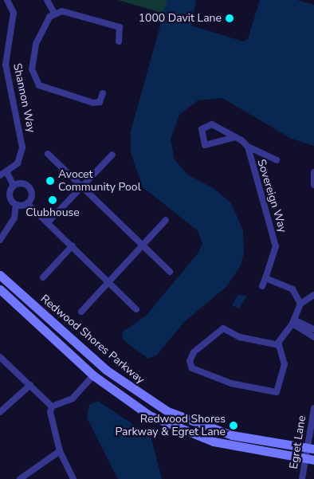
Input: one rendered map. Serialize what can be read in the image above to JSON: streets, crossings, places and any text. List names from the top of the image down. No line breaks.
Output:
{"streets":{"main road":["Redwood Shores Parkway"],"street":["Shannon Way","Sovereign Way","Egret Lane"]},"crossings":[["Redwood Shores Parkway","Egret Lane"]],"places":["1000 Davit Lane","Avocet Community Pool","Clubhouse","Redwood Shores Parkway & Egret Lane"]}
